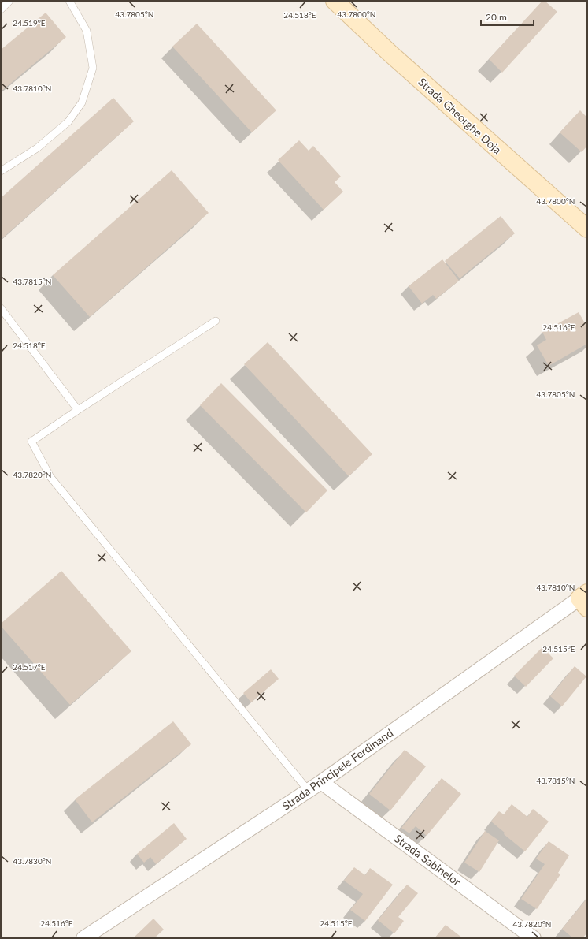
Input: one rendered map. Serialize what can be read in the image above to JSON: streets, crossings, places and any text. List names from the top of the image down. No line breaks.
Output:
{"streets":{"main road":["Strada Gheorghe Doja"],"street":["Strada Principele Ferdinand","Strada Sabinelor"]},"crossings":[["Strada Principele Ferdinand","Strada Sabinelor"]],"scale_bar":"20 m","coordinates":["43.7805°N","43.7800°N","24.518°E","24.519°E","43.7810°N","43.7815°N","24.516°E","43.7820°N","24.515°E","24.517°E","43.7830°N"]}
